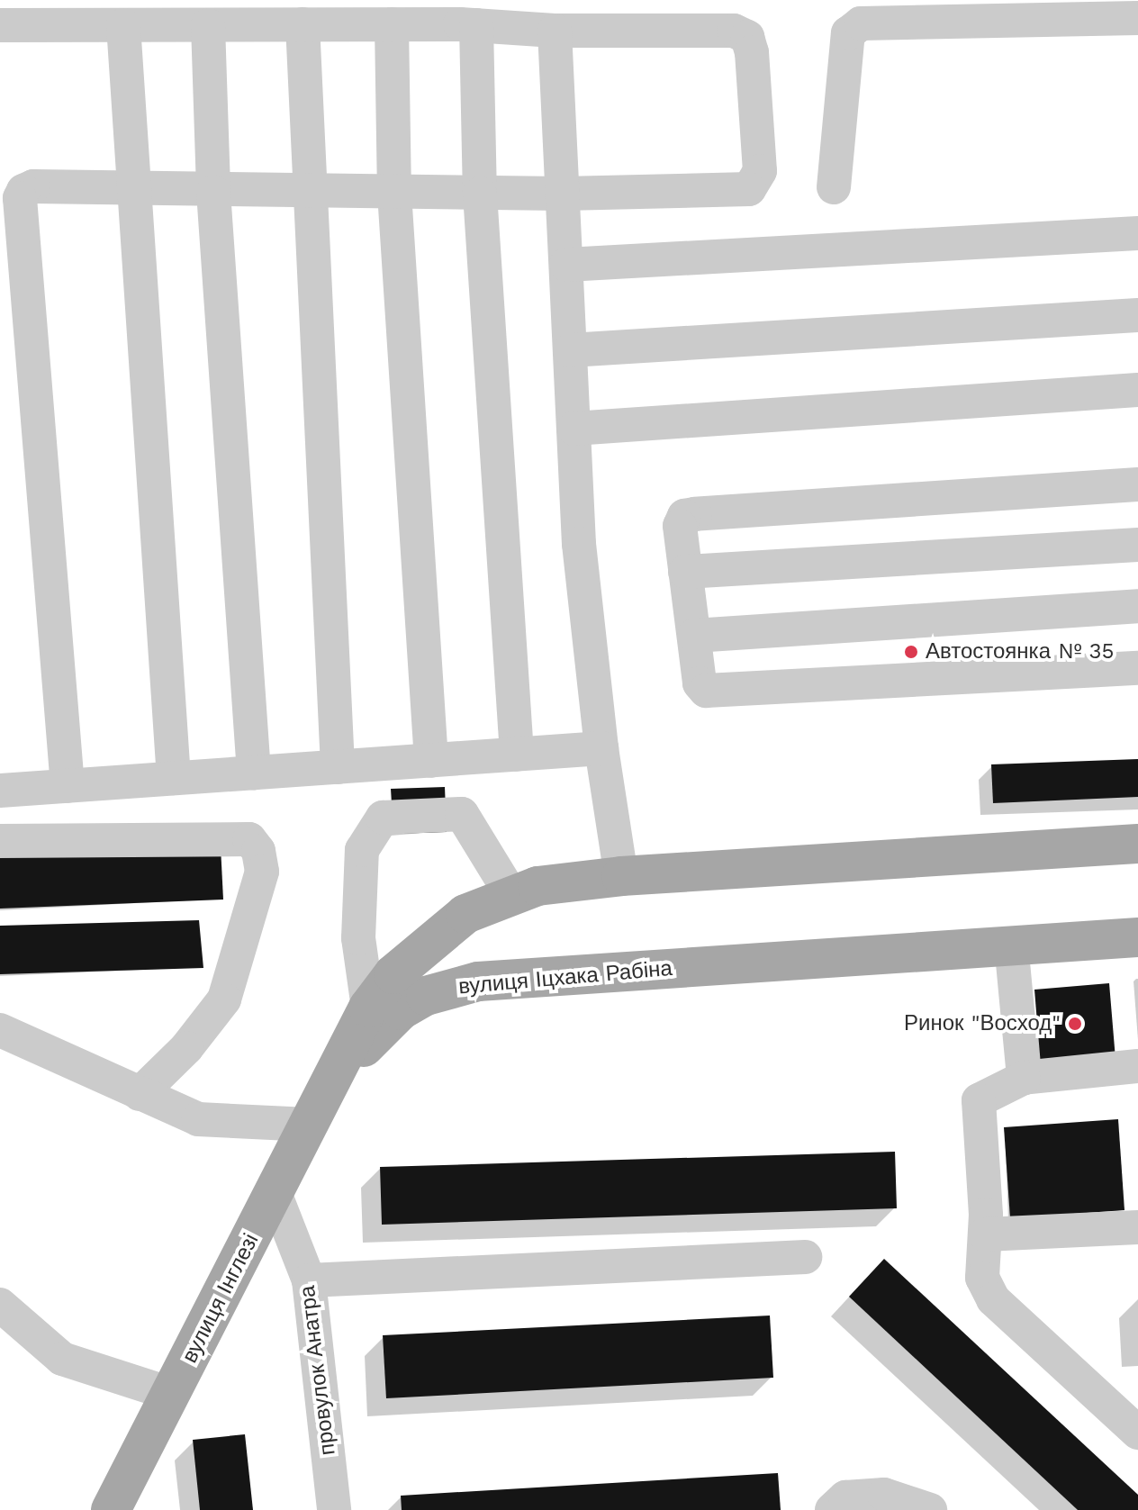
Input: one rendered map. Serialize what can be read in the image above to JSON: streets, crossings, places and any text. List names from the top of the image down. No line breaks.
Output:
{"streets":{"main road":["вулиця Іцхака Рабіна","вулиця Інглезі"],"street":["провулок Анатра"]},"crossings":[["вулиця Іцхака Рабіна","вулиця Інглезі"],["вулиця Інглезі","провулок Анатра"]],"places":["Автостоянка № 35","Ринок \"Восход\""]}
